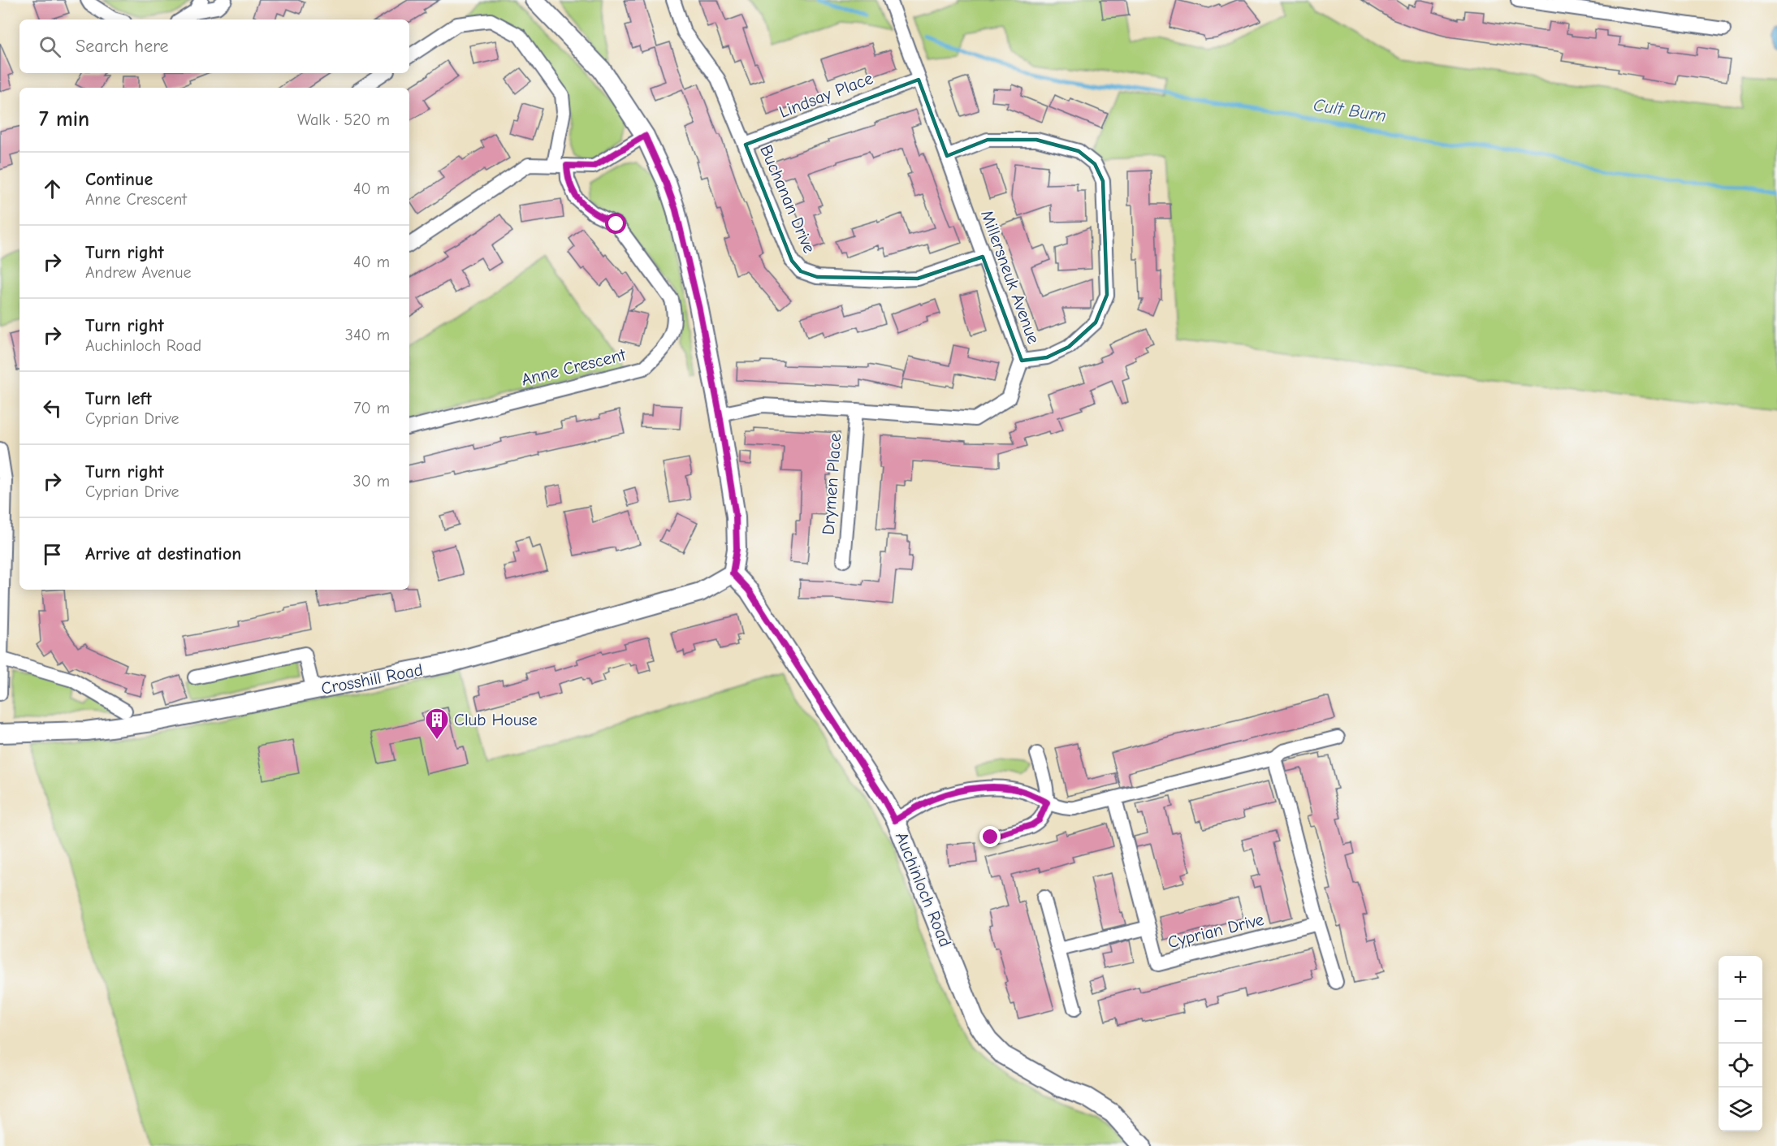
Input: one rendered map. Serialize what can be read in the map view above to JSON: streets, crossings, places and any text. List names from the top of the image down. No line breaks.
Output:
{"streets":{"main road":["Crosshill Road","Auchinloch Road"],"street":["Lindsay Place","Buchanan Drive","Millersneuk Avenue","Anne Crescent","Drymen Place","Cyprian Drive"]},"crossings":[["Lindsay Place","Buchanan Drive"],["Lindsay Place","Millersneuk Avenue"],["Buchanan Drive","Millersneuk Avenue"],["Millersneuk Avenue","Drymen Place"],["Crosshill Road","Auchinloch Road"]],"water":["Cult Burn"],"places":{"building":["Club House"]},"page":{"search":"Search here","heading":["7 min","Walk · 520 m"],"list":[["Continue","Anne Crescent","40 m"],["Turn right","Andrew Avenue","40 m"],["Turn right","Auchinloch Road","340 m"],["Turn left","Cyprian Drive","70 m"],["Turn right","Cyprian Drive","30 m"],"Arrive at destination"],"map_buttons":["+","−"]}}
